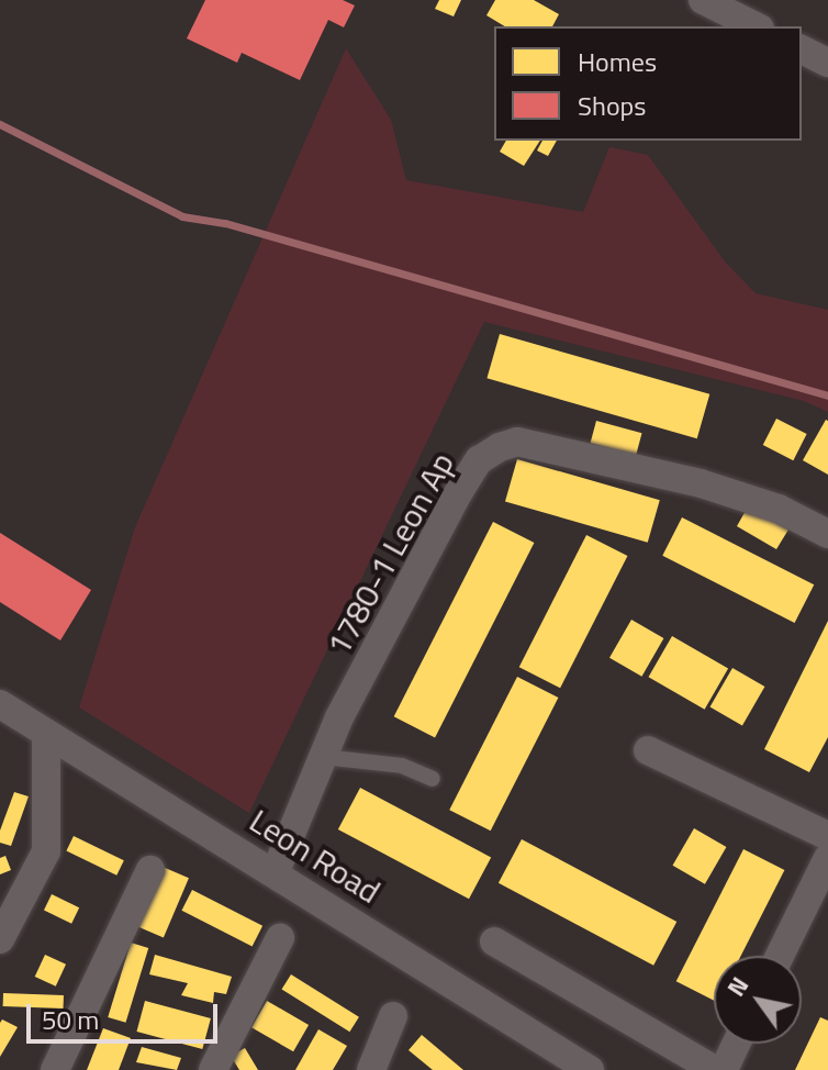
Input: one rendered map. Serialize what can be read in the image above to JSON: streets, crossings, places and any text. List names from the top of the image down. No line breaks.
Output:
{"streets":{"street":["1780-1 Leon Ap","Leon Road"]},"crossings":[["1780-1 Leon Ap","Leon Road"]],"legend":["Homes","Shops"],"scale_bar":"50 m","north":"top left"}
